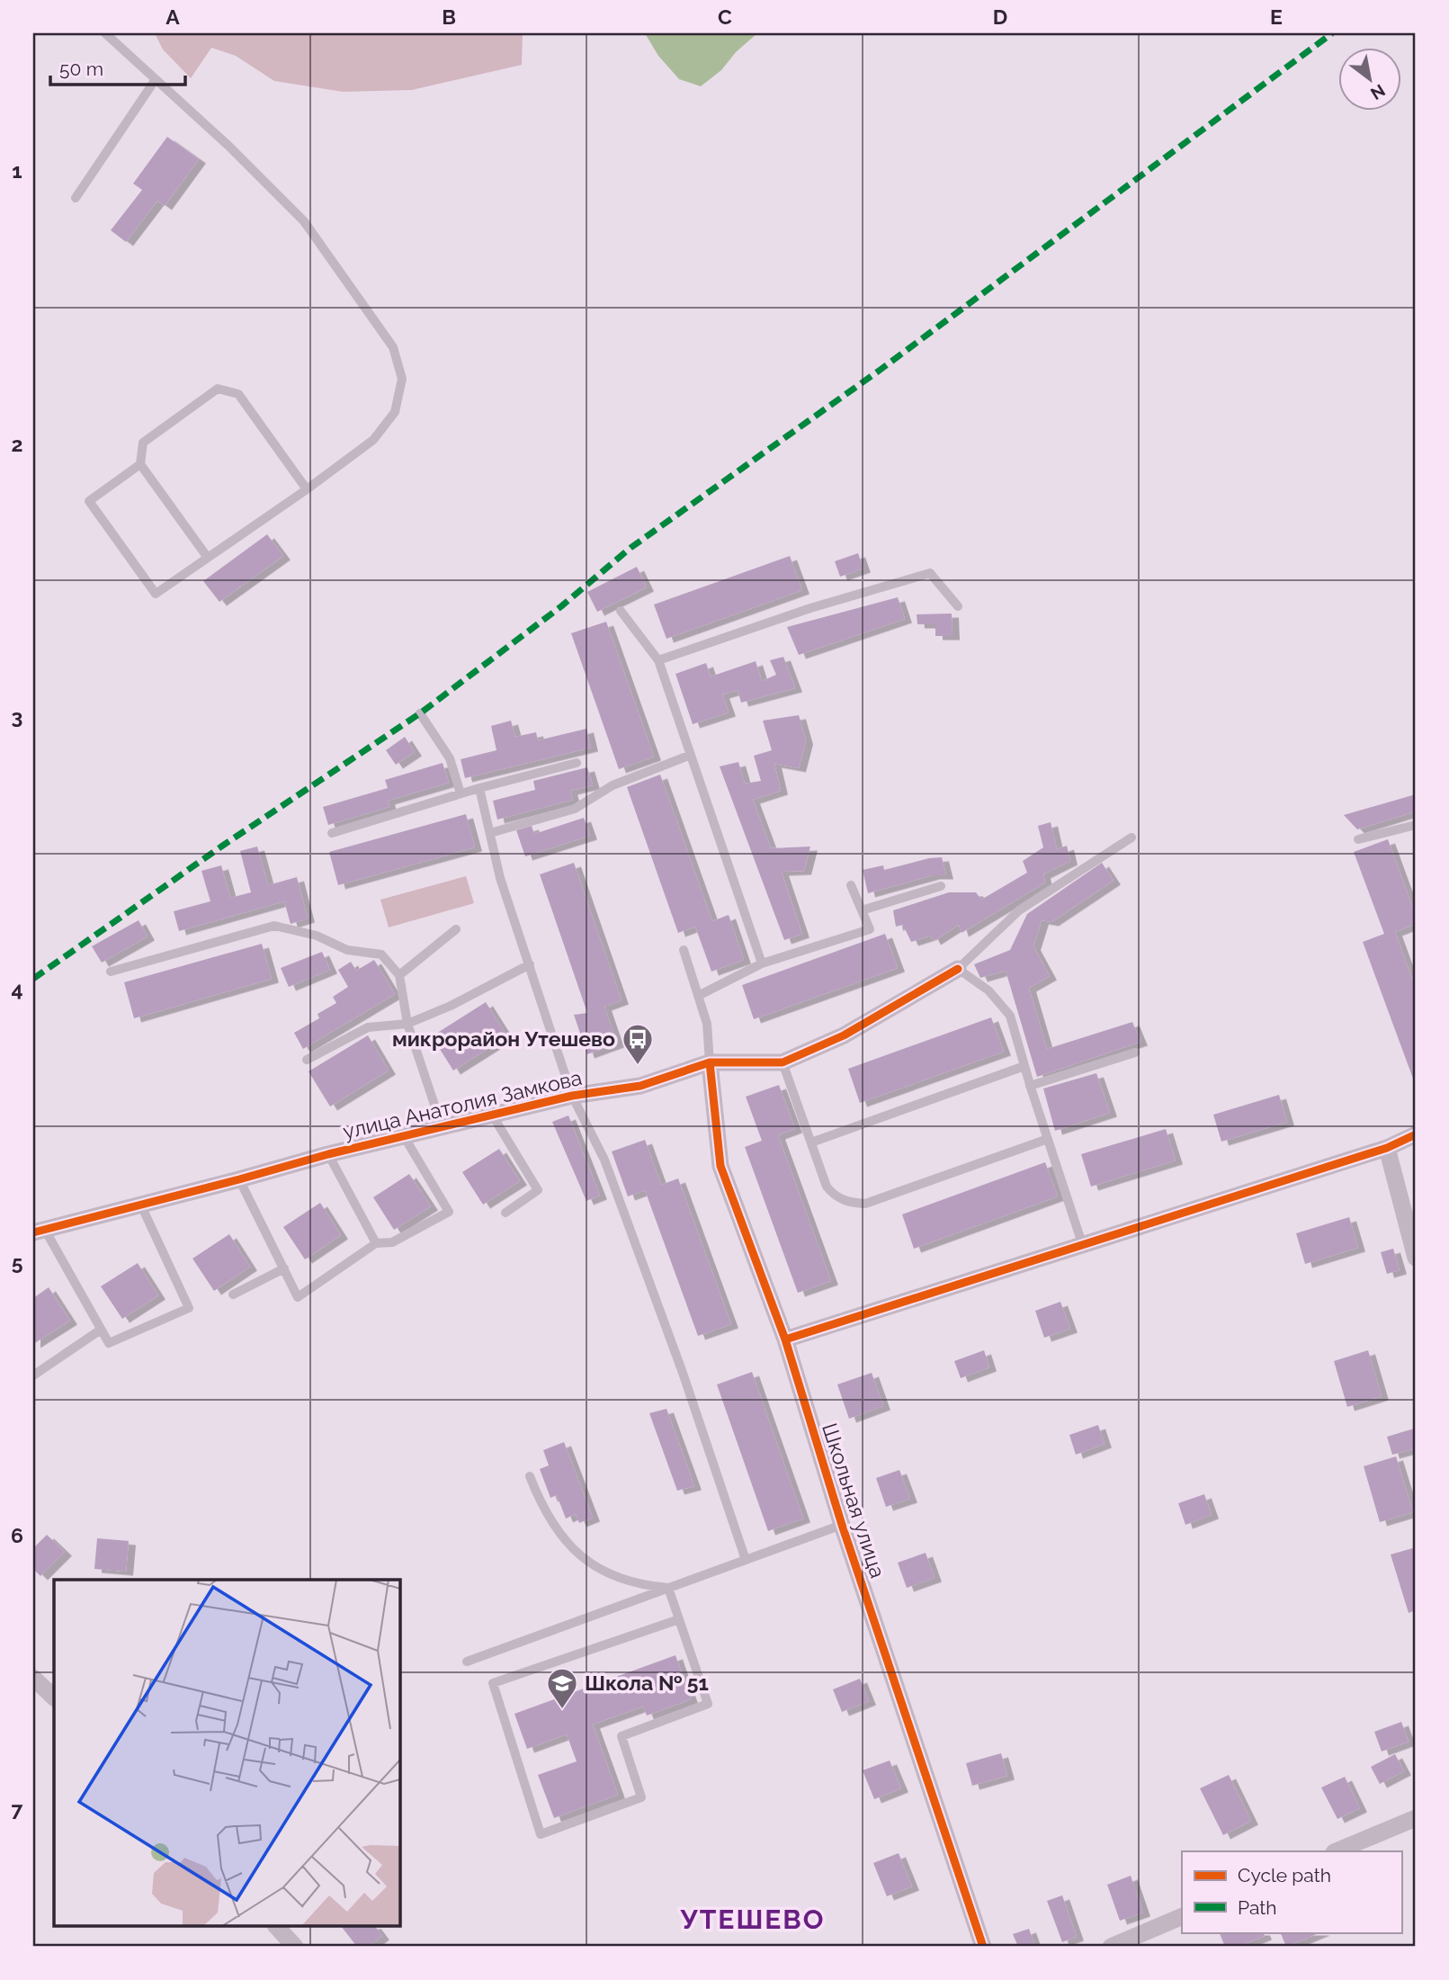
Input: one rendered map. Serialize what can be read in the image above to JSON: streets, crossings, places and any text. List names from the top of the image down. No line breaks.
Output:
{"streets":{"street":["улица Анатолия Замкова","Школьная улица"]},"crossings":[["улица Анатолия Замкова","Школьная улица"]],"districts":["УТЕШЕВО"],"places":{"bus stop":["микрорайон Утешево"],"school or university":["Школа № 51"]},"legend":["Cycle path","Path"],"scale_bar":"50 m","north":"bottom right","grid":{"columns":["A","B","C","D","E"],"rows":["1","2","3","4","5","6","7"]}}
